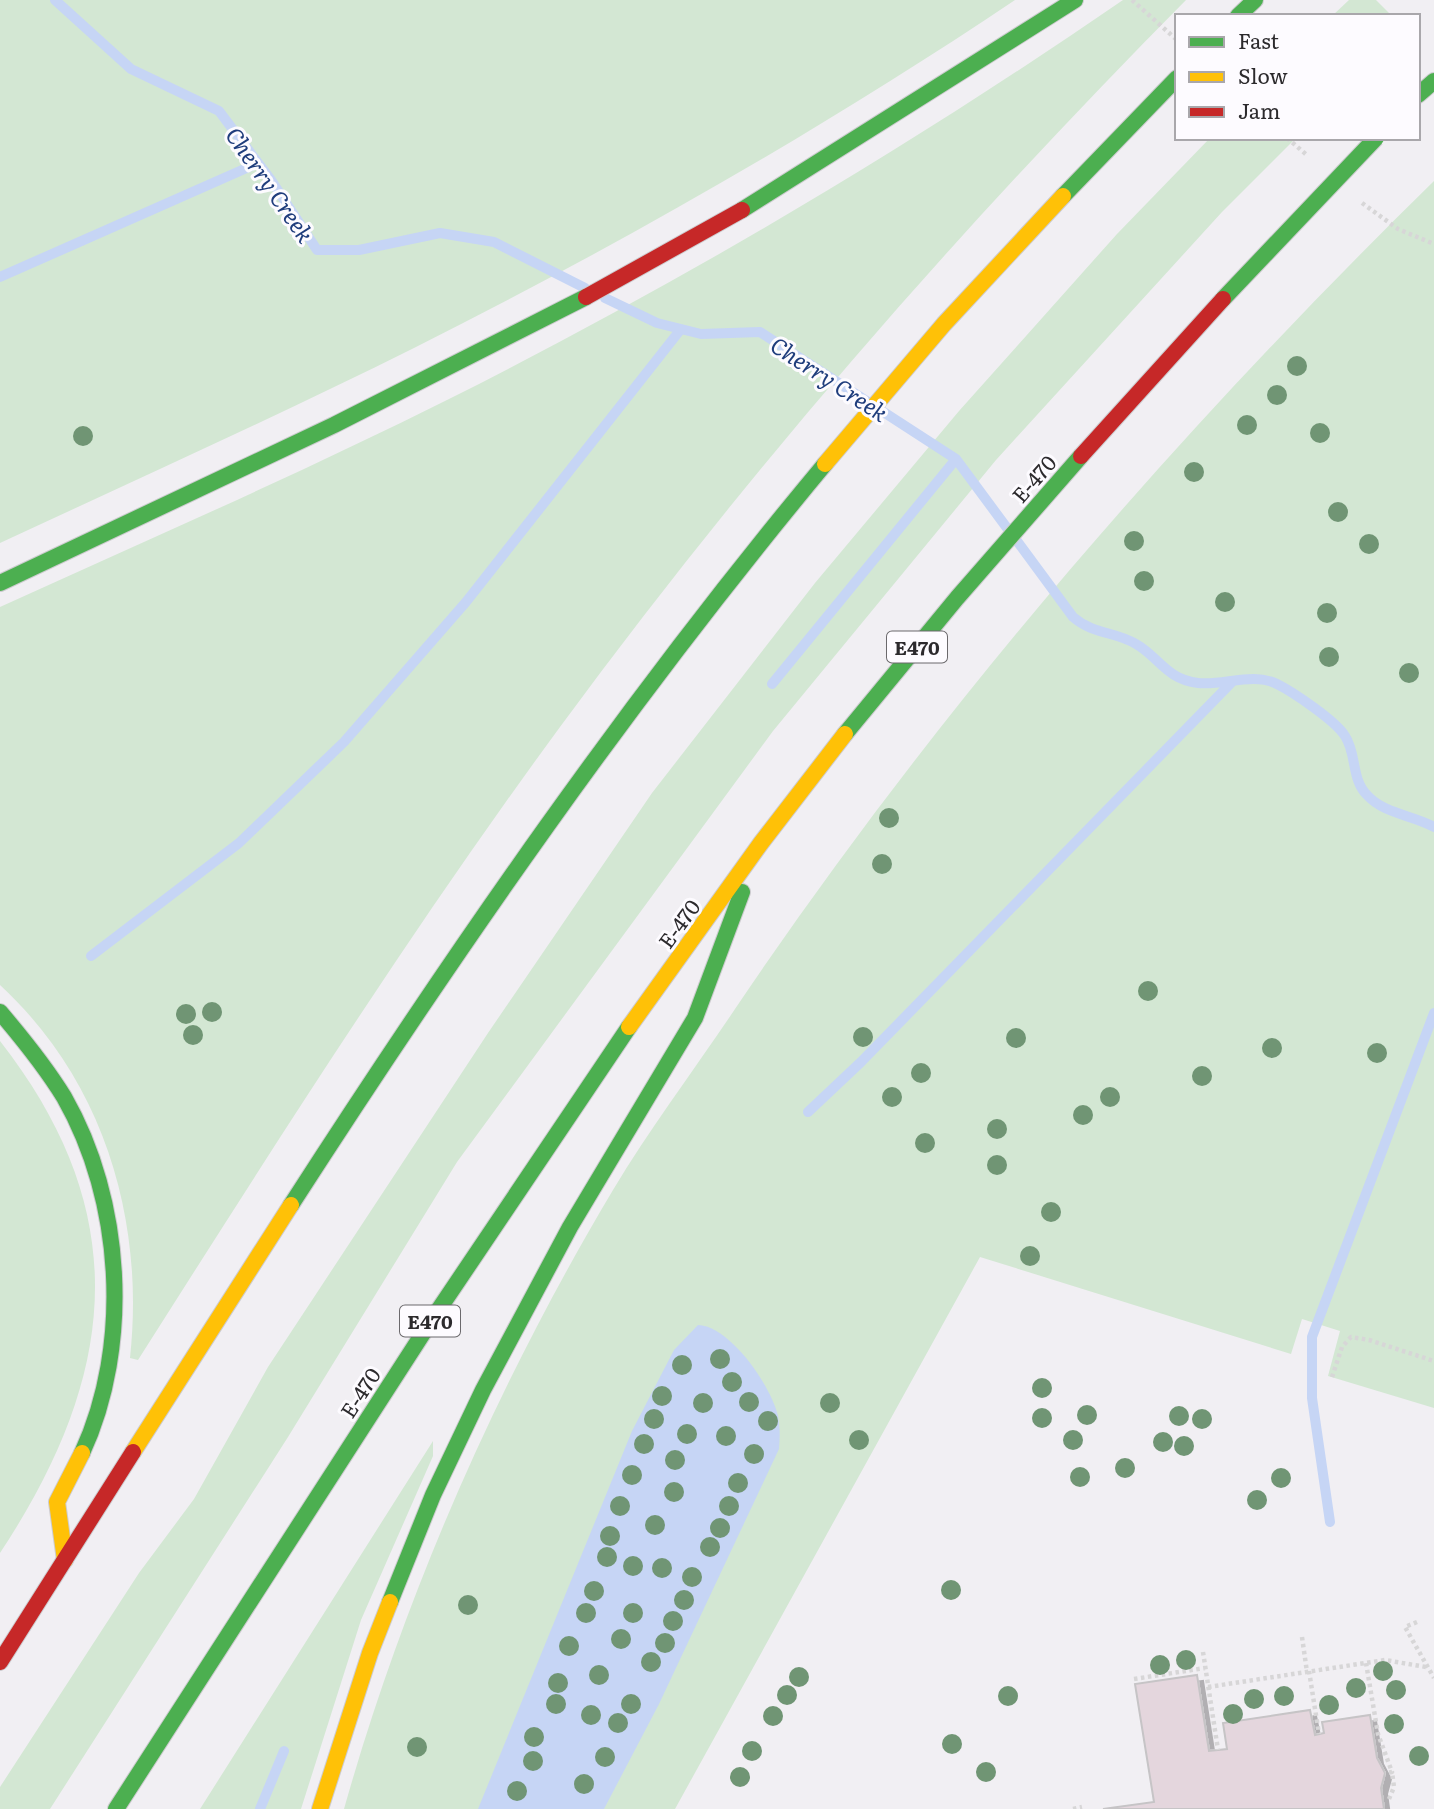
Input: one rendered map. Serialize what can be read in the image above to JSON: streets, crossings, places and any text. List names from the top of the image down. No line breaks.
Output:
{"streets":{"highway":["E-470","E470"]},"water":["Cherry Creek"],"legend":["Fast","Slow","Jam"]}
